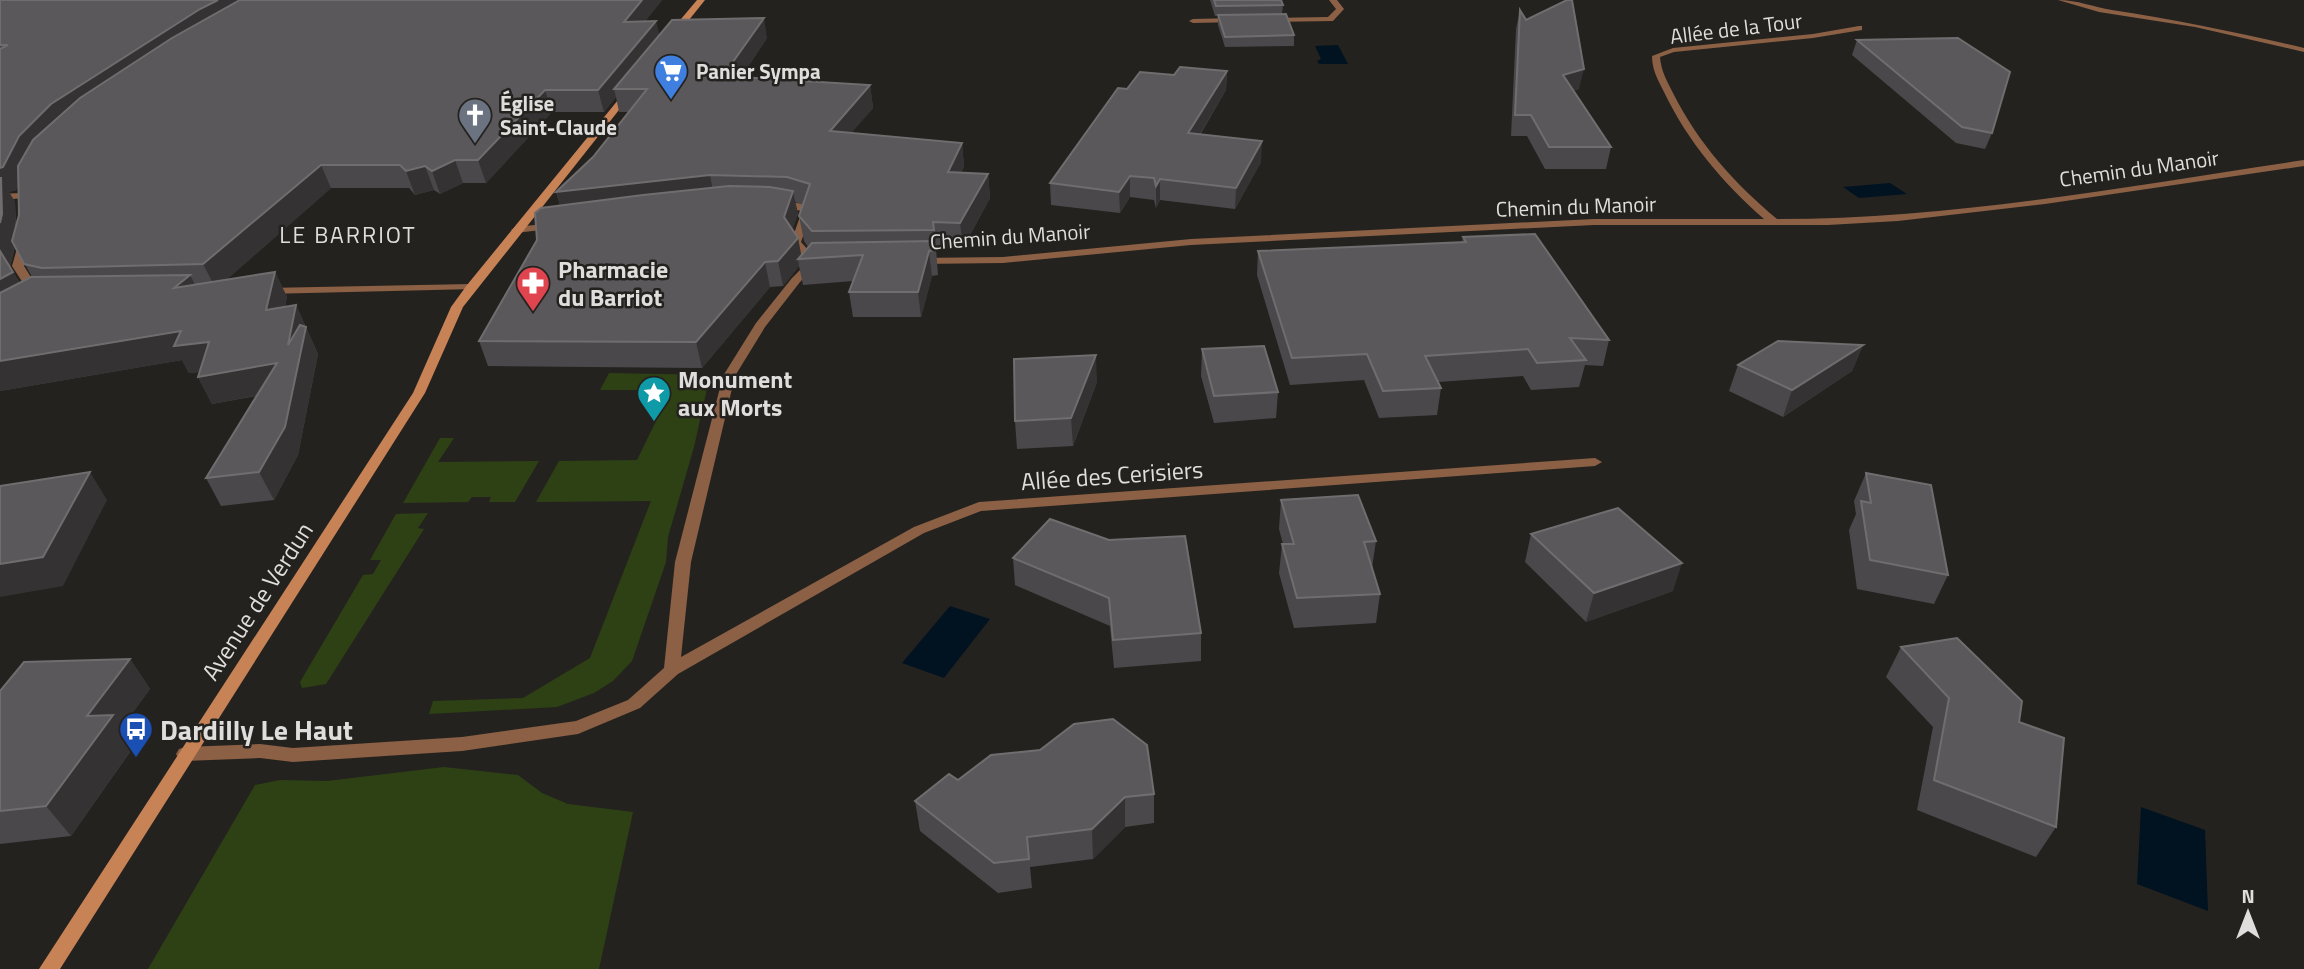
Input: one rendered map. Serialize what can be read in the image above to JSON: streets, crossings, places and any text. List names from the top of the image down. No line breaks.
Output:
{"streets":{"street":["Allée de la Tour","Chemin du Manoir","Allée des Cerisiers","Avenue de Verdun"]},"crossings":[["Allée de la Tour","Chemin du Manoir"],["Allée des Cerisiers","Avenue de Verdun"]],"districts":["LE BARRIOT"],"places":{"supermarket":["Panier Sympa"],"church":["Église Saint-Claude"],"pharmacy":["Pharmacie du Barriot"],"place":["Monument aux Morts"],"bus stop":["Dardilly Le Haut"]},"north":"top"}
